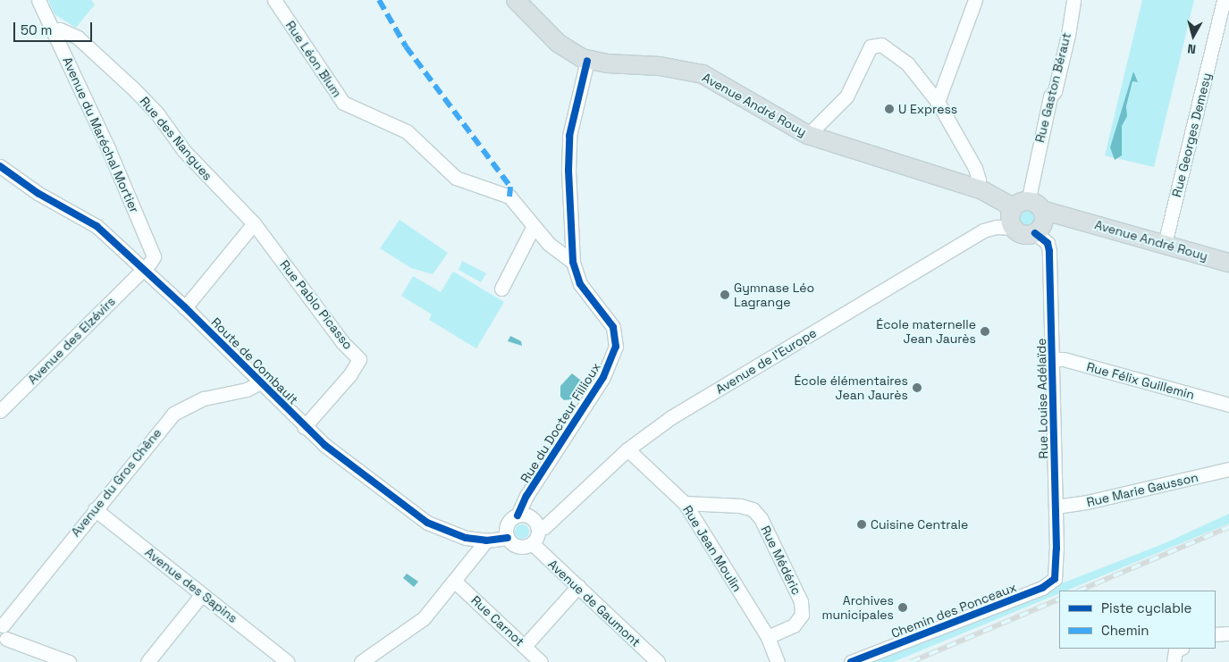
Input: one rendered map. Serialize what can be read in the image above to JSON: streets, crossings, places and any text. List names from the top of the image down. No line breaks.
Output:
{"streets":{"main road":["Avenue André Rouy"],"street":["Rue Léon Blum","Rue Gaston Béraut","Avenue du Maréchal Mortier","Rue Georges Demesy","Rue des Nangues","Rue Pablo Picasso","Avenue des Elzévirs","Route de Combault","Avenue de l'Europe","Rue Félix Guillemin","Rue Louise Adélaïde","Rue du Docteur Fillioux","Avenue du Gros Chêne","Rue Marie Gausson","Rue Jean Moulin","Rue Médéric","Avenue des Sapins","Avenue de Gaumont","Chemin des Ponceaux","Rue Carnot"]},"crossings":[["Rue Léon Blum","Rue du Docteur Fillioux"],["Rue Gaston Béraut","Avenue André Rouy"],["Rue Gaston Béraut","Avenue de l'Europe"],["Rue Gaston Béraut","Rue Louise Adélaïde"],["Avenue André Rouy","Rue Georges Demesy"],["Avenue André Rouy","Avenue de l'Europe"],["Avenue André Rouy","Rue Louise Adélaïde"],["Avenue André Rouy","Rue du Docteur Fillioux"],["Avenue du Maréchal Mortier","Rue des Nangues"],["Avenue du Maréchal Mortier","Avenue des Elzévirs"],["Avenue du Maréchal Mortier","Route de Combault"],["Rue des Nangues","Rue Pablo Picasso"],["Rue Pablo Picasso","Route de Combault"],["Avenue des Elzévirs","Route de Combault"],["Route de Combault","Avenue de l'Europe"],["Route de Combault","Rue du Docteur Fillioux"],["Route de Combault","Avenue du Gros Chêne"],["Route de Combault","Avenue de Gaumont"],["Avenue de l'Europe","Rue Louise Adélaïde"],["Avenue de l'Europe","Rue du Docteur Fillioux"],["Avenue de l'Europe","Rue Jean Moulin"],["Avenue de l'Europe","Avenue de Gaumont"],["Rue Félix Guillemin","Rue Louise Adélaïde"],["Rue Louise Adélaïde","Rue Marie Gausson"],["Rue Louise Adélaïde","Chemin des Ponceaux"],["Rue du Docteur Fillioux","Avenue de Gaumont"],["Avenue du Gros Chêne","Avenue des Sapins"],["Rue Jean Moulin","Rue Médéric"]],"places":["U Express","Gymnase Léo Lagrange","École maternelle Jean Jaurès","École élémentaires Jean Jaurès","Cuisine Centrale","Archives municipales"],"legend":["Piste cyclable","Chemin"],"scale_bar":"50 m","north":"bottom"}
